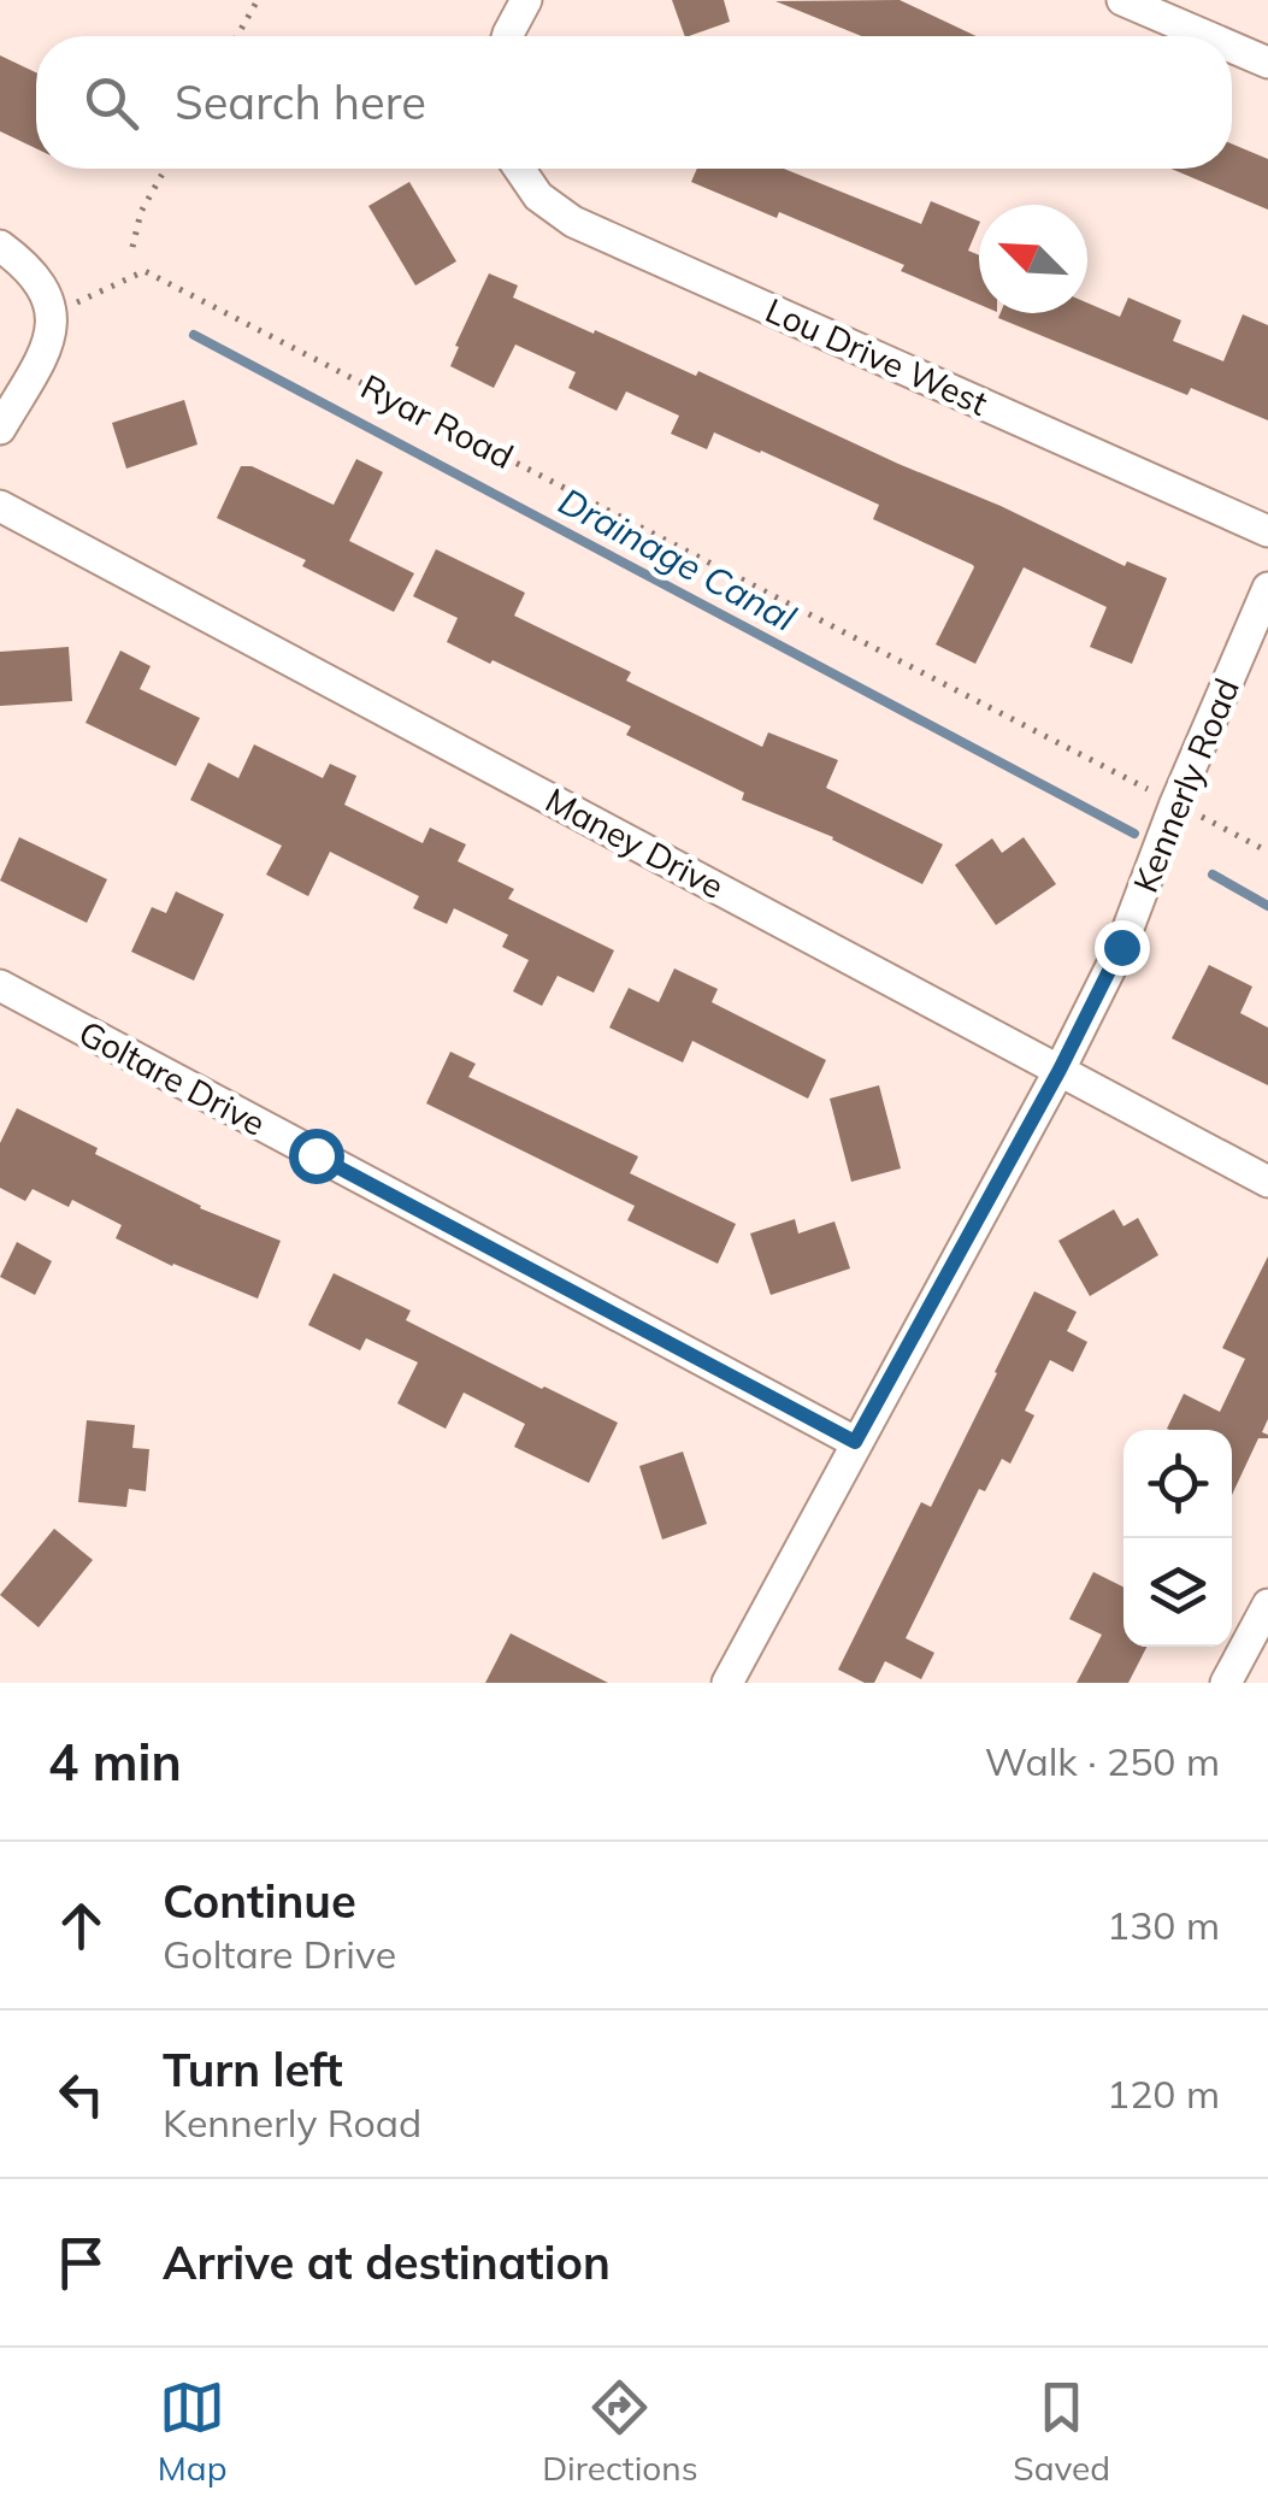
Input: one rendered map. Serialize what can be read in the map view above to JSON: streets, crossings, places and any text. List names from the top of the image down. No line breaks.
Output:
{"streets":{"street":["Lou Drive West","Kennerly Road","Maney Drive","Goltare Drive"],"path":["Ryar Road"]},"crossings":[["Ryar Road","Kennerly Road"],["Kennerly Road","Maney Drive"],["Kennerly Road","Goltare Drive"]],"water":["Drainage Canal"],"north":"top left","page":{"search":"Search here","heading":["4 min","Walk · 250 m"],"list":[["Continue","Goltare Drive","130 m"],["Turn left","Kennerly Road","120 m"],"Arrive at destination"],"nav":["Map","Directions","Saved"]}}
